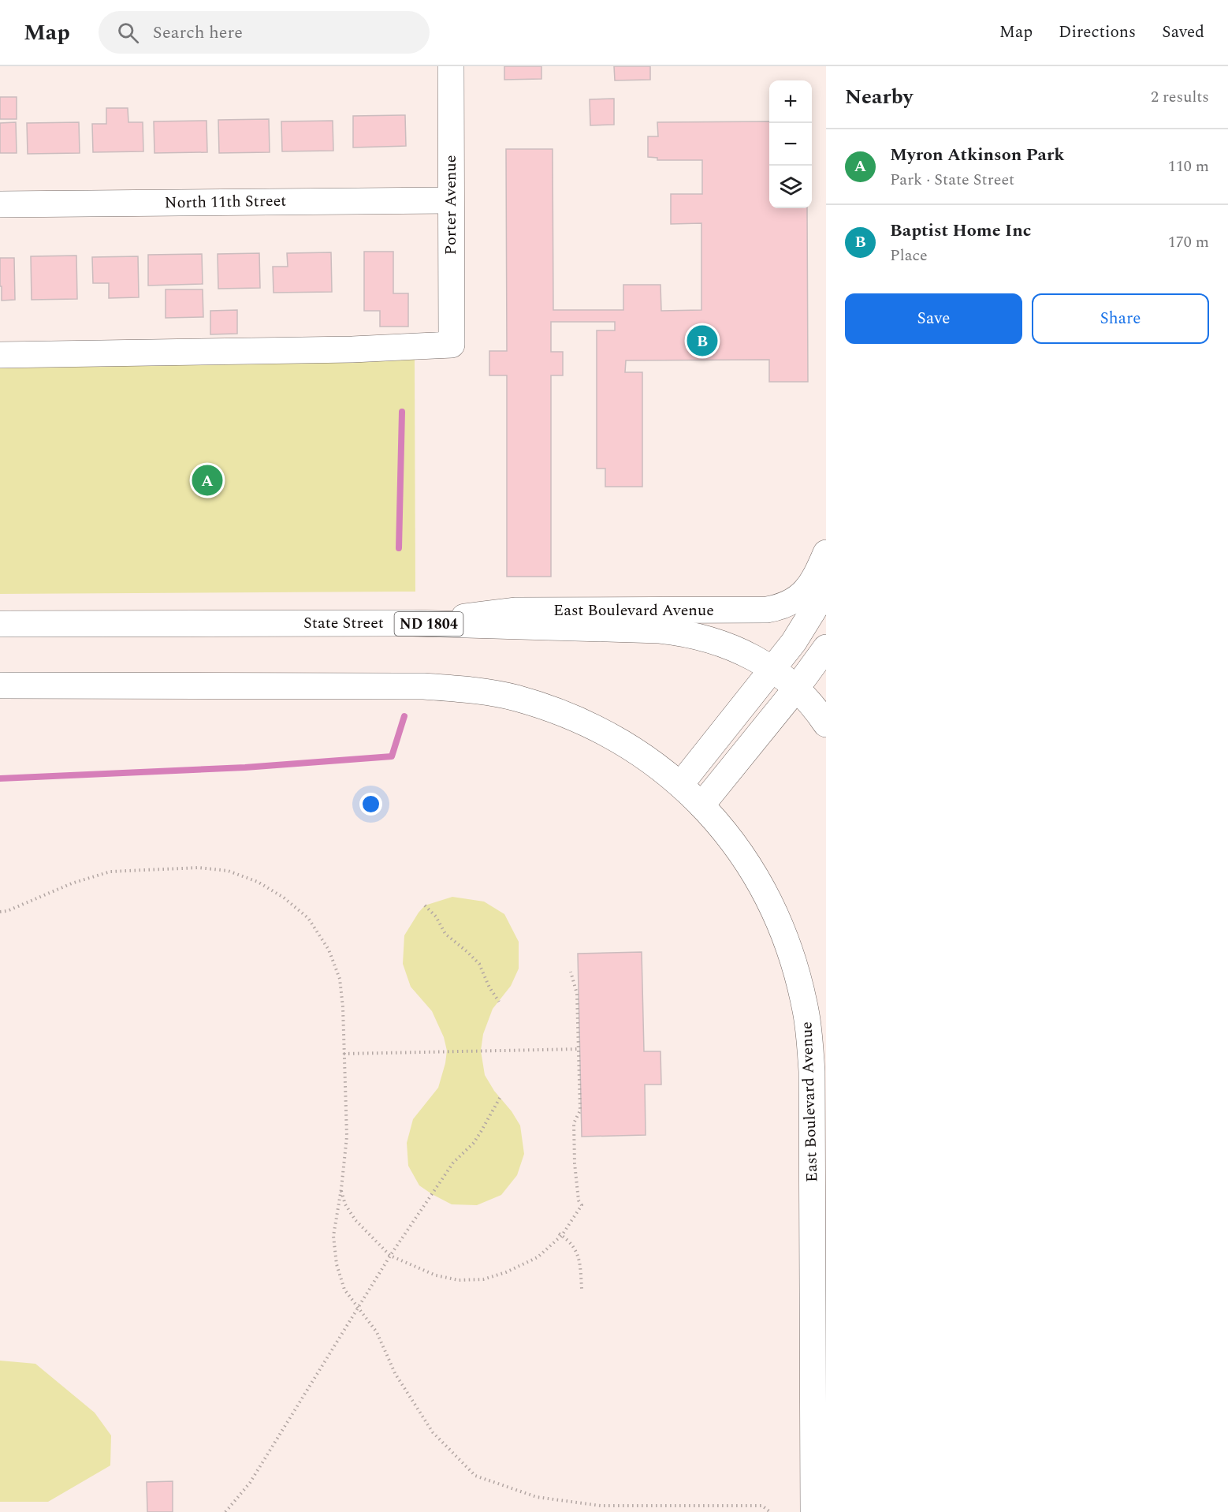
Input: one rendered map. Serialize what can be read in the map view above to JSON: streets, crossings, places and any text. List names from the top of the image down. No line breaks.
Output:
{"streets":{"main road":["North 11th Street","Porter Avenue","East Boulevard Avenue","State Street","ND 1804"]},"crossings":[["North 11th Street","Porter Avenue"],["East Boulevard Avenue","State Street"]],"page":{"header":"Map","search":"Search here","nav":["Map","Directions","Saved"],"heading":["Nearby","2 results"],"map_buttons":["+","−"],"list":[{"mark":"A","name":"Myron Atkinson Park","note":"Park · State Street","value":"110 m"},{"mark":"B","name":"Baptist Home Inc","note":"Place","value":"170 m"}],"buttons":["Save","Share"],"pins":["B","A"]}}
